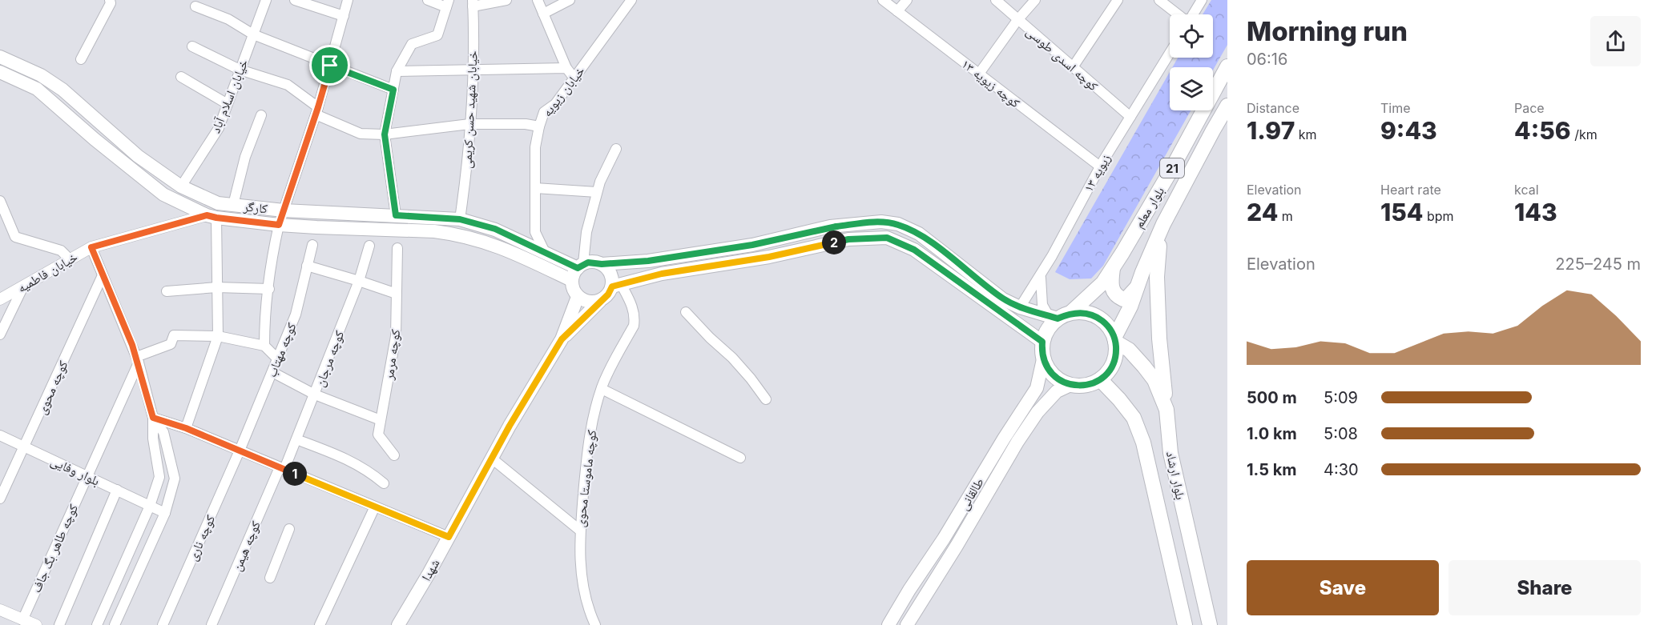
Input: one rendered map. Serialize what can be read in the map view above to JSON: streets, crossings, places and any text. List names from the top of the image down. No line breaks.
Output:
{"streets":{"main road":["21","کارگر","بلوار معلم","بلوار ارشاد","طالقانی","شهدا"],"street":["کوچه اسدی طوسی","کوچه زیویه ۱۳","خیابان زیویه","خیابان اسلام آباد","خیابان شهید حسن کریمی","زیویه ۱۳","خیابان فاطمیه","کوچه مهتاب","کوچه مرمر","کوچه مرجان","کوچه محوی","بلوار وفایی","کوچه ماموستا محوی","کوچه ناری","کوچه هیمن","کوچه طاهر بگ جاف"]},"crossings":[["کوچه اسدی طوسی","زیویه ۱۳"],["کوچه زیویه ۱۳","زیویه ۱۳"],["خیابان زیویه","کارگر"],["خیابان اسلام آباد","کارگر"],["خیابان شهید حسن کریمی","کارگر"],["کارگر","خیابان فاطمیه"],["کارگر","کوچه ماموستا محوی"],["بلوار معلم","بلوار ارشاد"],["بلوار معلم","طالقانی"],["کوچه مهتاب","کوچه ناری"],["کوچه مرجان","کوچه هیمن"],["کوچه محوی","بلوار وفایی"],["بلوار وفایی","کوچه طاهر بگ جاف"],["بلوار ارشاد","طالقانی"]],"page":{"heading":["Morning run","06:16"],"stats":[["Distance","1.97 km"],["Time","9:43"],["Pace","4:56 /km"],["Elevation","24 m"],["Heart rate","154 bpm"],["kcal","143"]],"pins":["2","1"],"chart":["Elevation","225–245 m"],"list":[{"name":"500 m","note":"5:09"},{"name":"1.0 km","note":"5:08"},{"name":"1.5 km","note":"4:30"}],"buttons":["Save","Share"]}}
